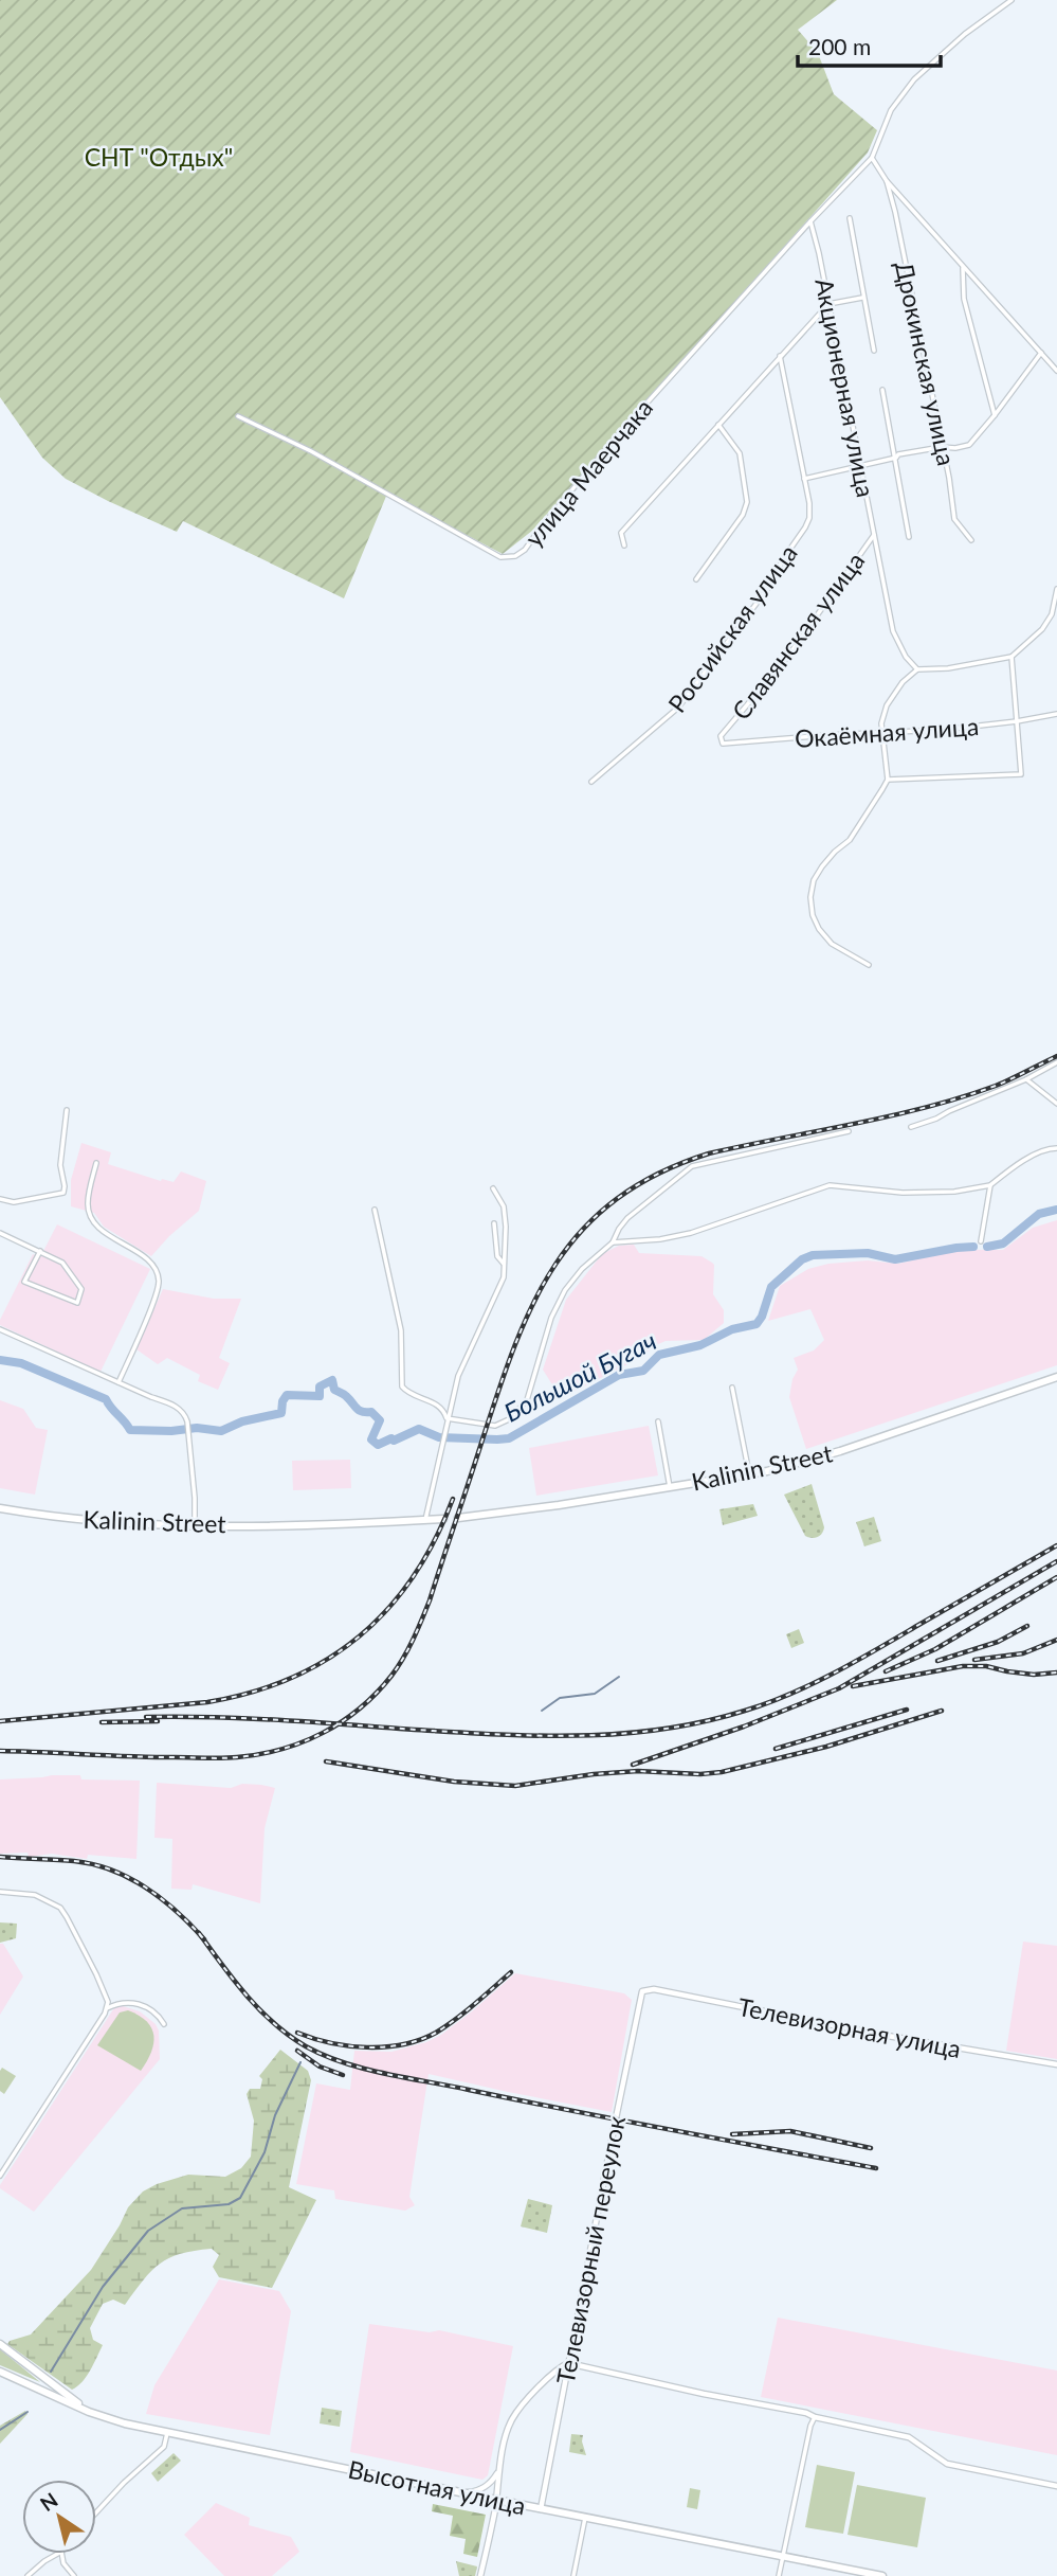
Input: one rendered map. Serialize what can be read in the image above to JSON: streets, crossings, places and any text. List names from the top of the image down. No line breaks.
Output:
{"streets":{"main road":["Kalinin Street","Высотная улица"],"street":["Дрокинская улица","Акционерная улица","улица Маерчака","Российская улица","Славянская улица","Окаёмная улица","Телевизорная улица","Телевизорный переулок"]},"crossings":[["Акционерная улица","улица Маерчака"],["Акционерная улица","Славянская улица"],["Славянская улица","Окаёмная улица"],["Телевизорная улица","Телевизорный переулок"],["Телевизорный переулок","Высотная улица"]],"water":["Большой Бугач"],"parks":["СНТ \"Отдых\""],"scale_bar":"200 m","north":"top left"}
